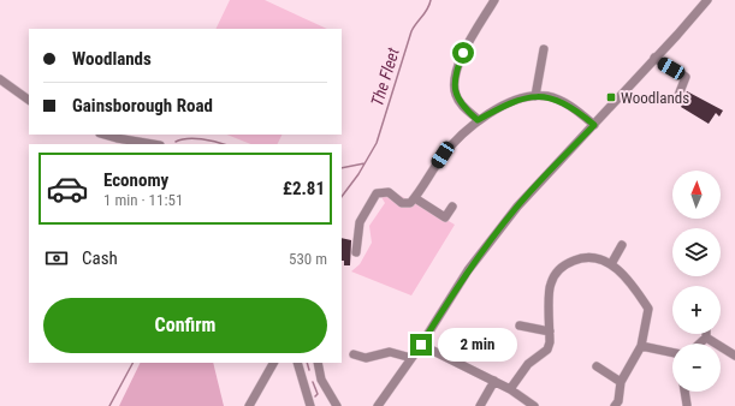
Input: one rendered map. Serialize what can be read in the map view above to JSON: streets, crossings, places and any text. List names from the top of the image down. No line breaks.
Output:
{"water":["The Fleet"],"places":{"transit":["Woodlands"]},"north":"top","page":{"banner":["Woodlands","Gainsborough Road"],"list":[{"name":"Economy","note":"1 min · 11:51","value":"£2.81"}],"map_buttons":["+","−"],"pay":["Cash","530 m"],"buttons":"Confirm","bubble":"2 min"}}
